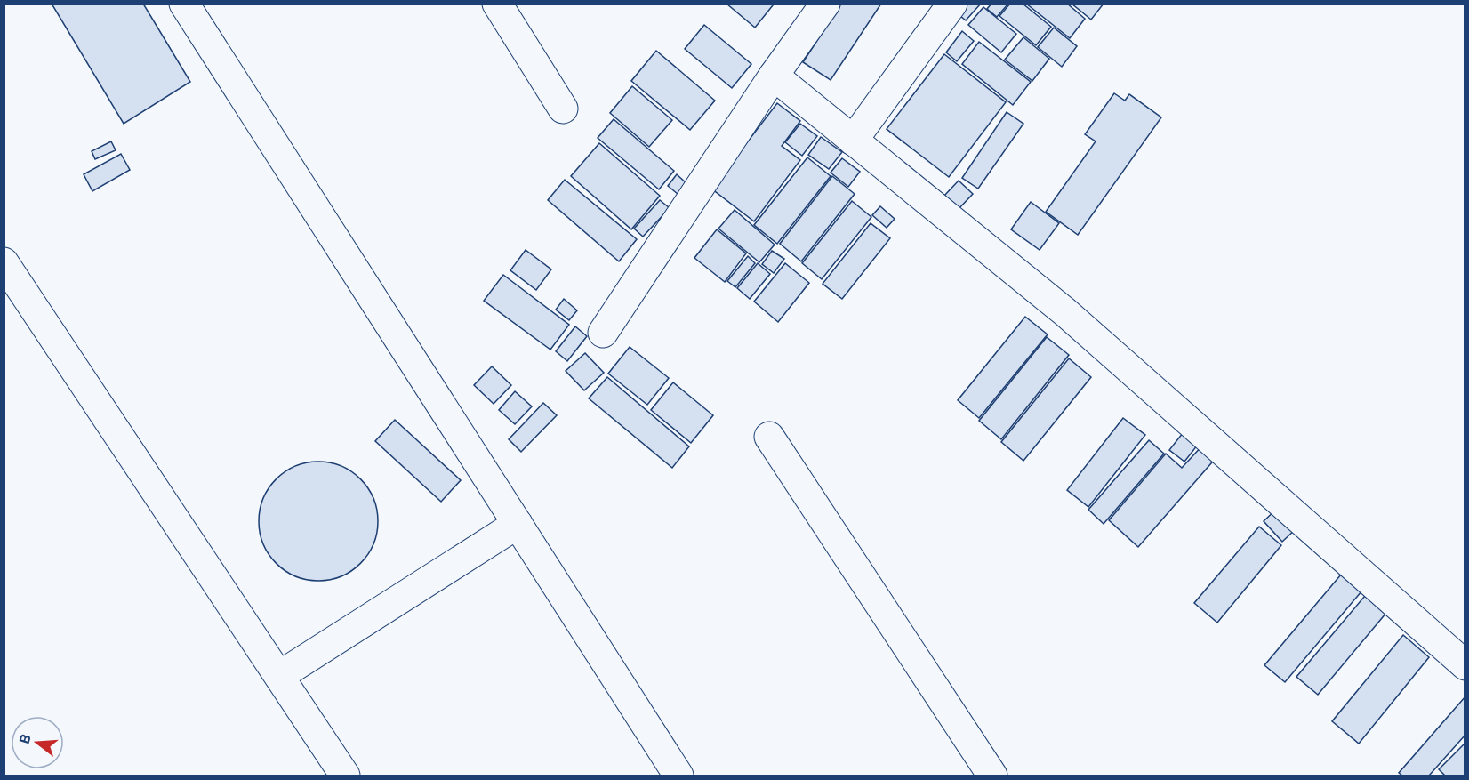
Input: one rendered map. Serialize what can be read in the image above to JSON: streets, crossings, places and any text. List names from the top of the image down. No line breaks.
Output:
{"north":"left"}
